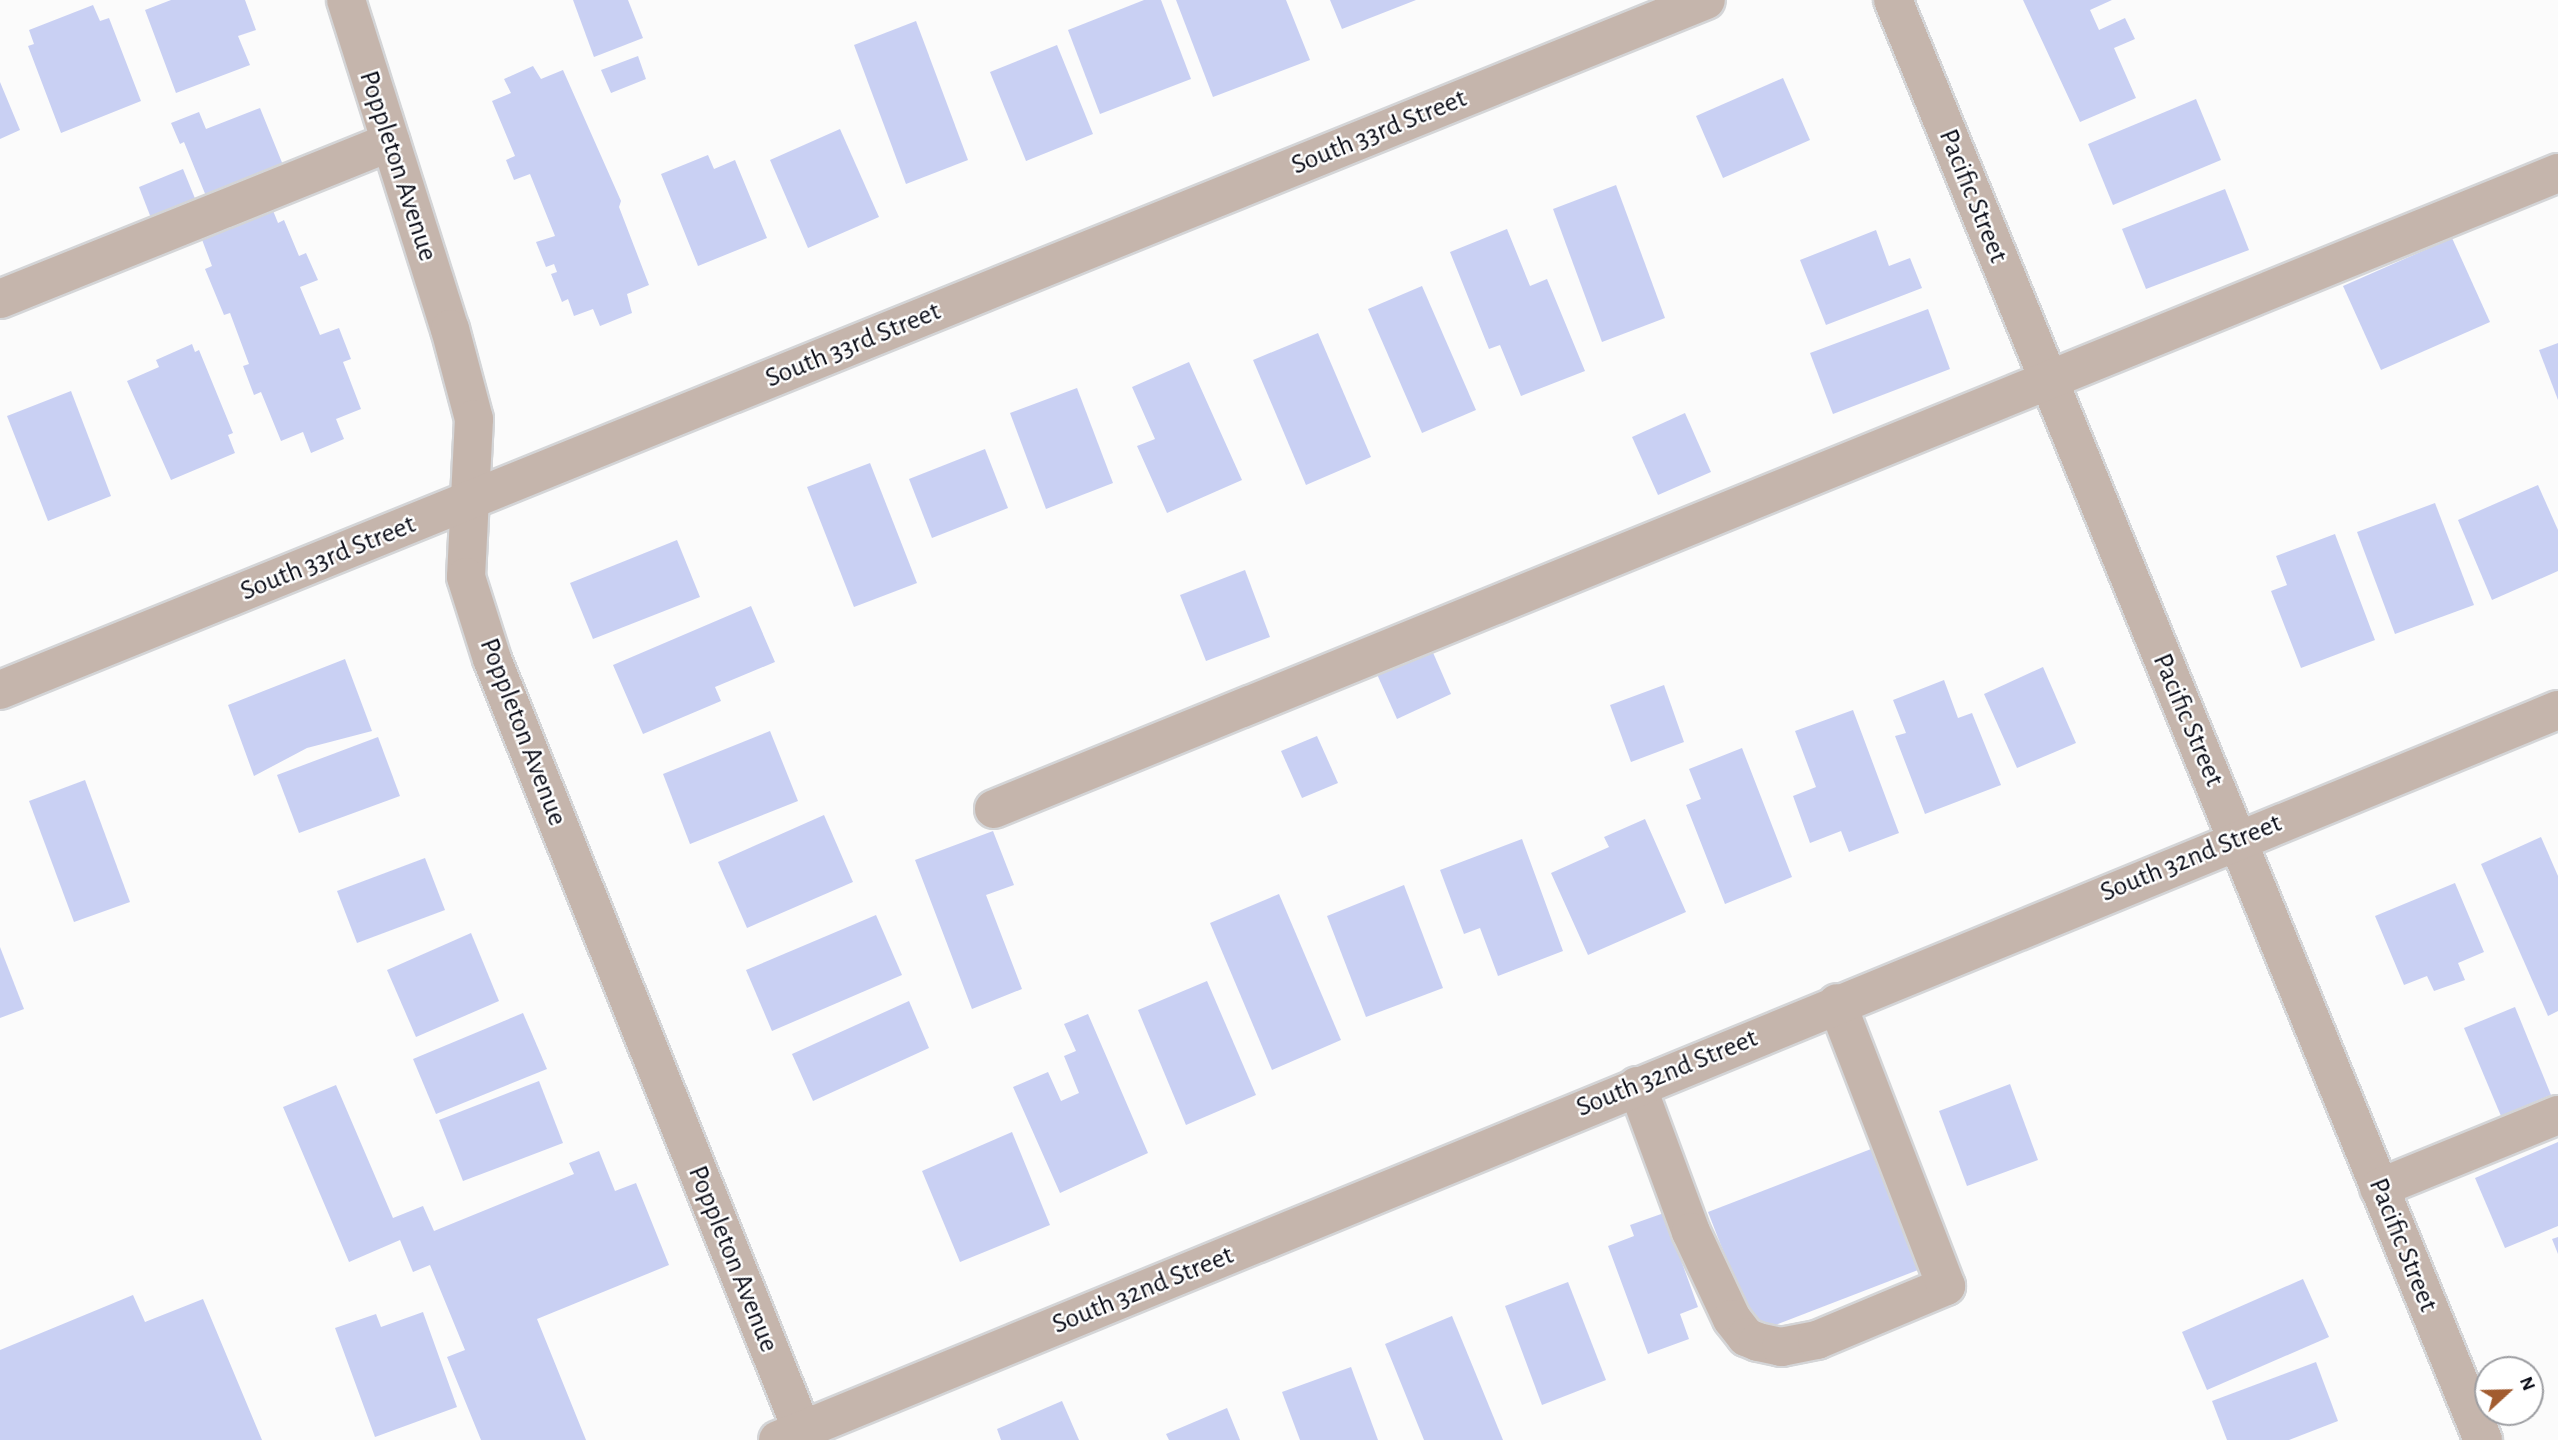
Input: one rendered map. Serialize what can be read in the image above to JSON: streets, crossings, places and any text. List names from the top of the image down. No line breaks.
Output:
{"streets":{"street":["South 33rd Street","Poppleton Avenue","Pacific Street","South 32nd Street"]},"crossings":[["South 33rd Street","Poppleton Avenue"],["Poppleton Avenue","South 32nd Street"],["Pacific Street","South 32nd Street"]],"north":"right"}
